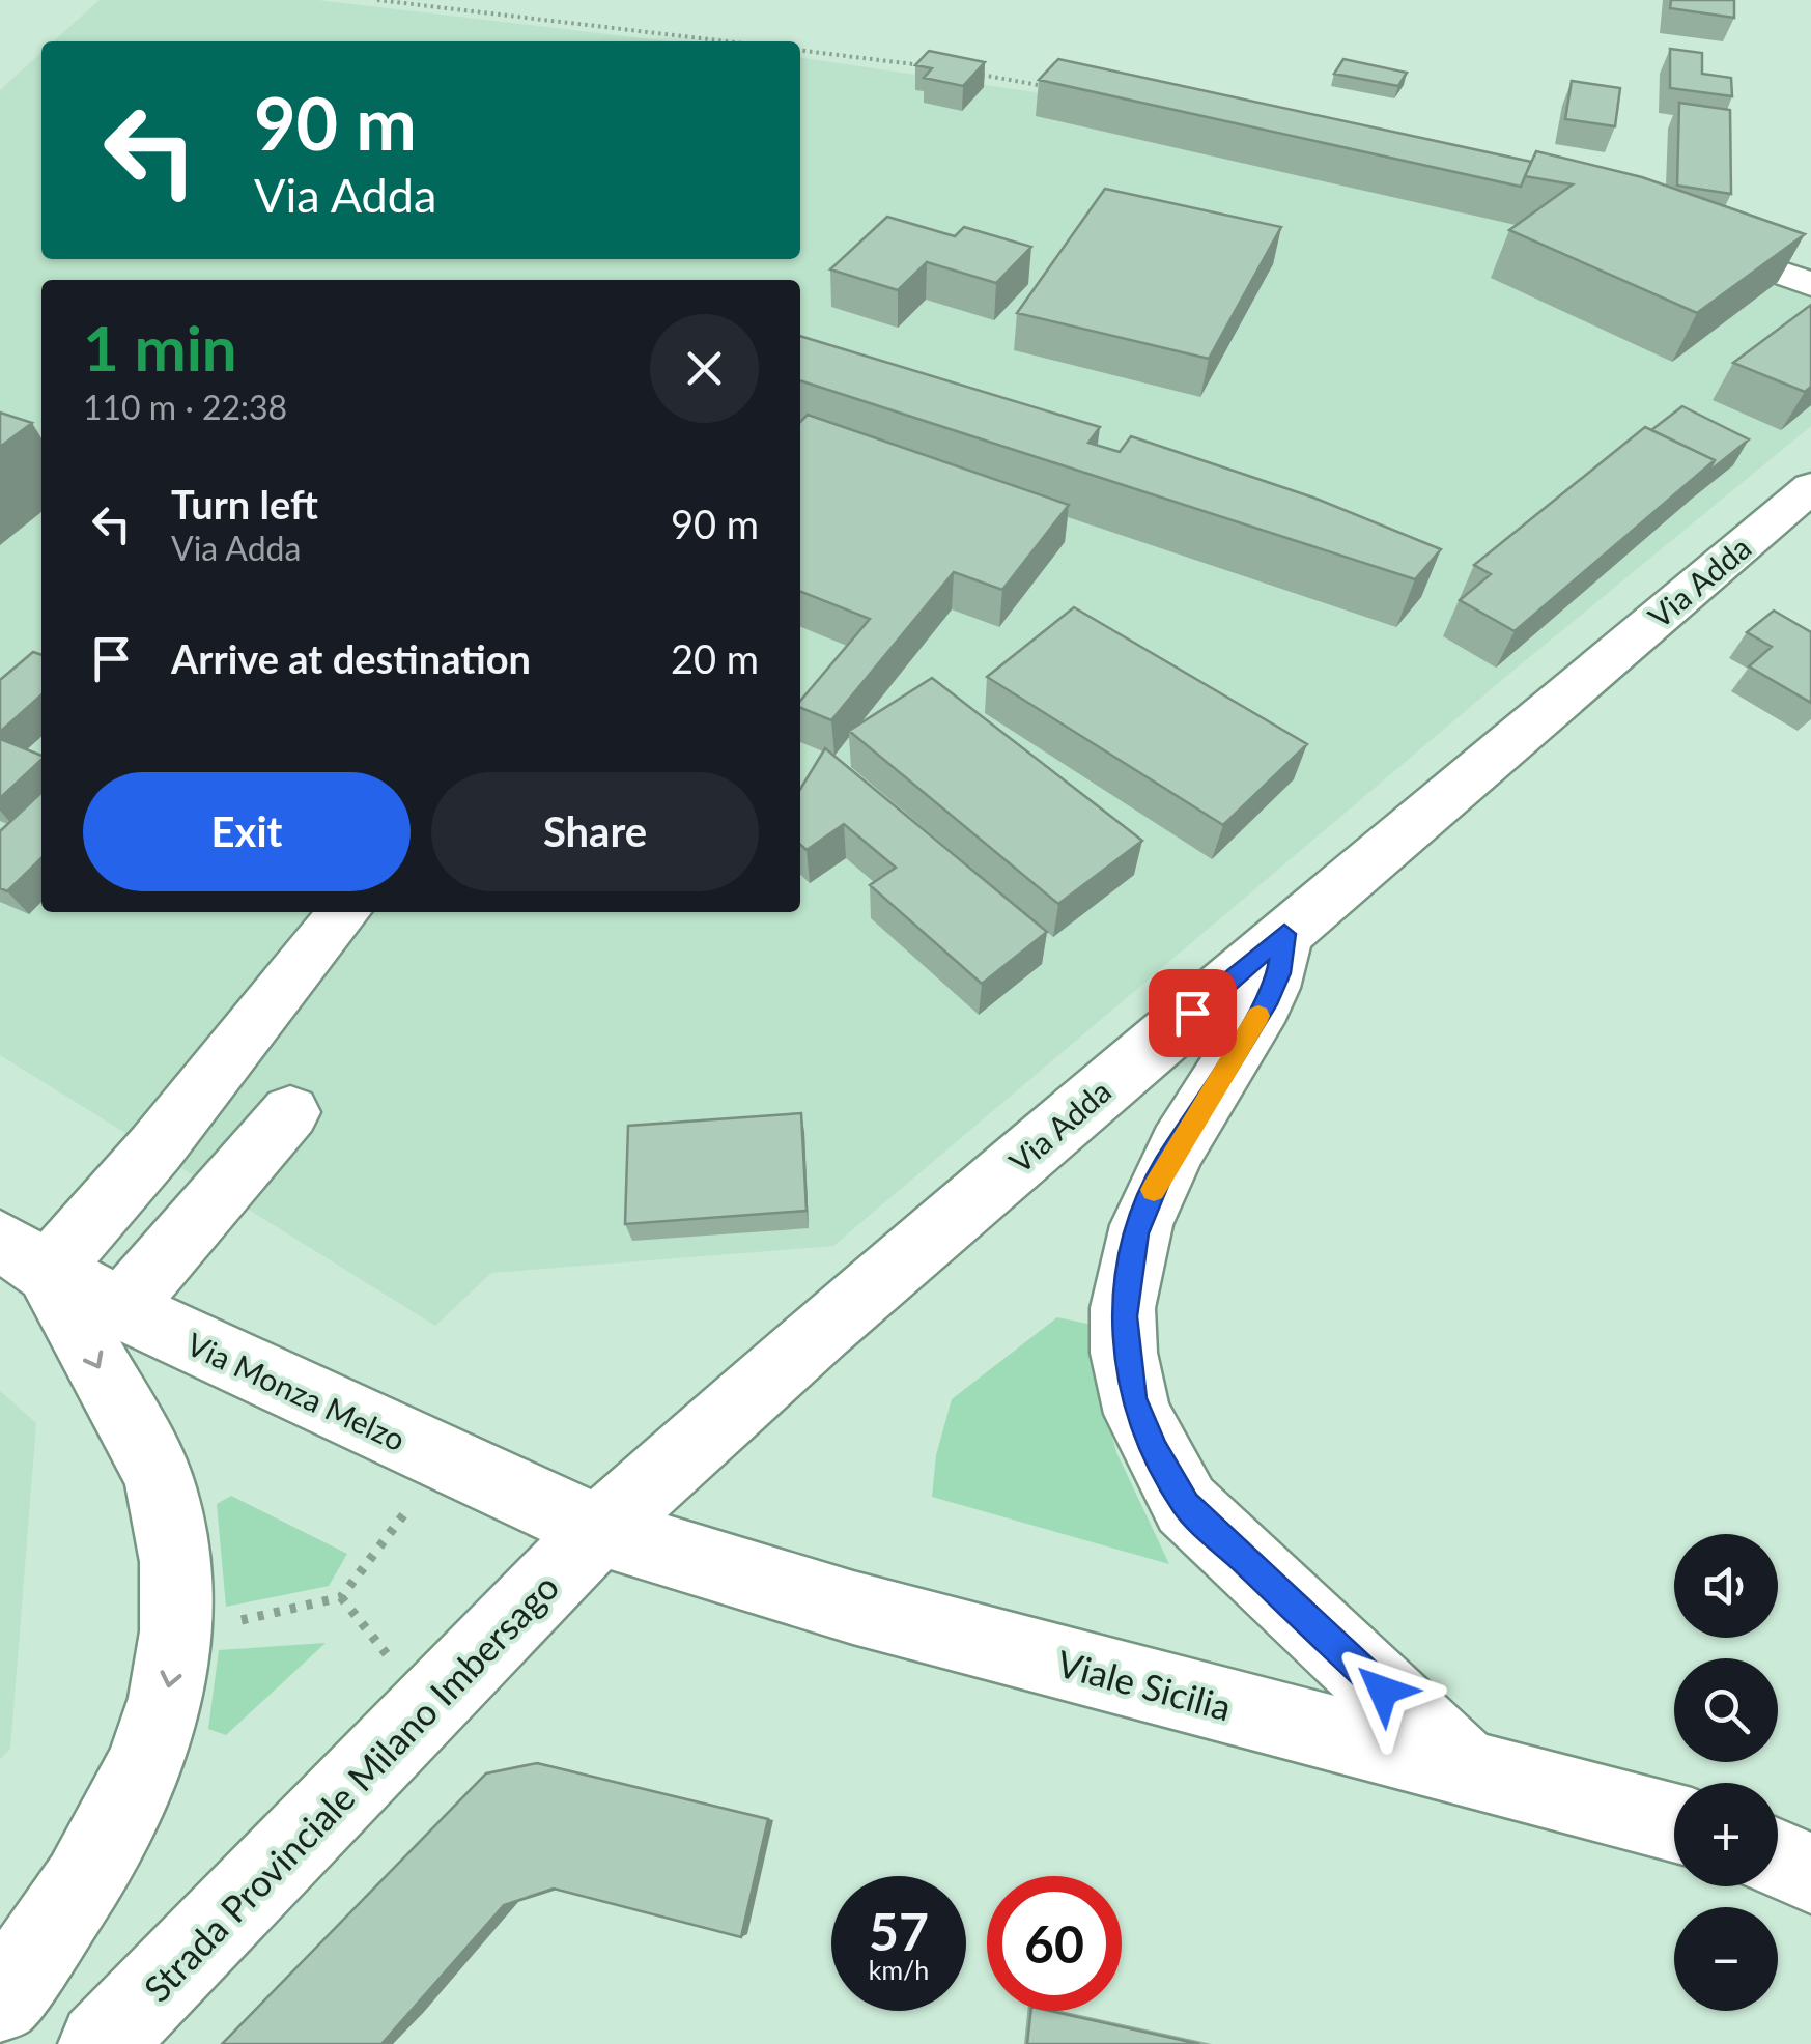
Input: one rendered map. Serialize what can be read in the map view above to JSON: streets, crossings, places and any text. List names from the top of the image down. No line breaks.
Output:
{"streets":{"main road":["Via Adda","Via Monza Melzo","Viale Sicilia","Strada Provinciale Milano Imbersago"]},"crossings":[["Via Adda","Via Monza Melzo"],["Via Adda","Viale Sicilia"],["Via Adda","Strada Provinciale Milano Imbersago"],["Via Monza Melzo","Viale Sicilia"],["Via Monza Melzo","Strada Provinciale Milano Imbersago"],["Viale Sicilia","Strada Provinciale Milano Imbersago"]],"page":{"turn":["90 m","Via Adda"],"heading":["1 min","110 m · 22:38"],"list":[{"name":"Turn left","note":"Via Adda","value":"90 m"},{"name":"Arrive at destination","value":"20 m"}],"buttons":["Exit","Share"],"map_buttons":["+","−"],"speed":"57 km/h","limit":"60"}}
